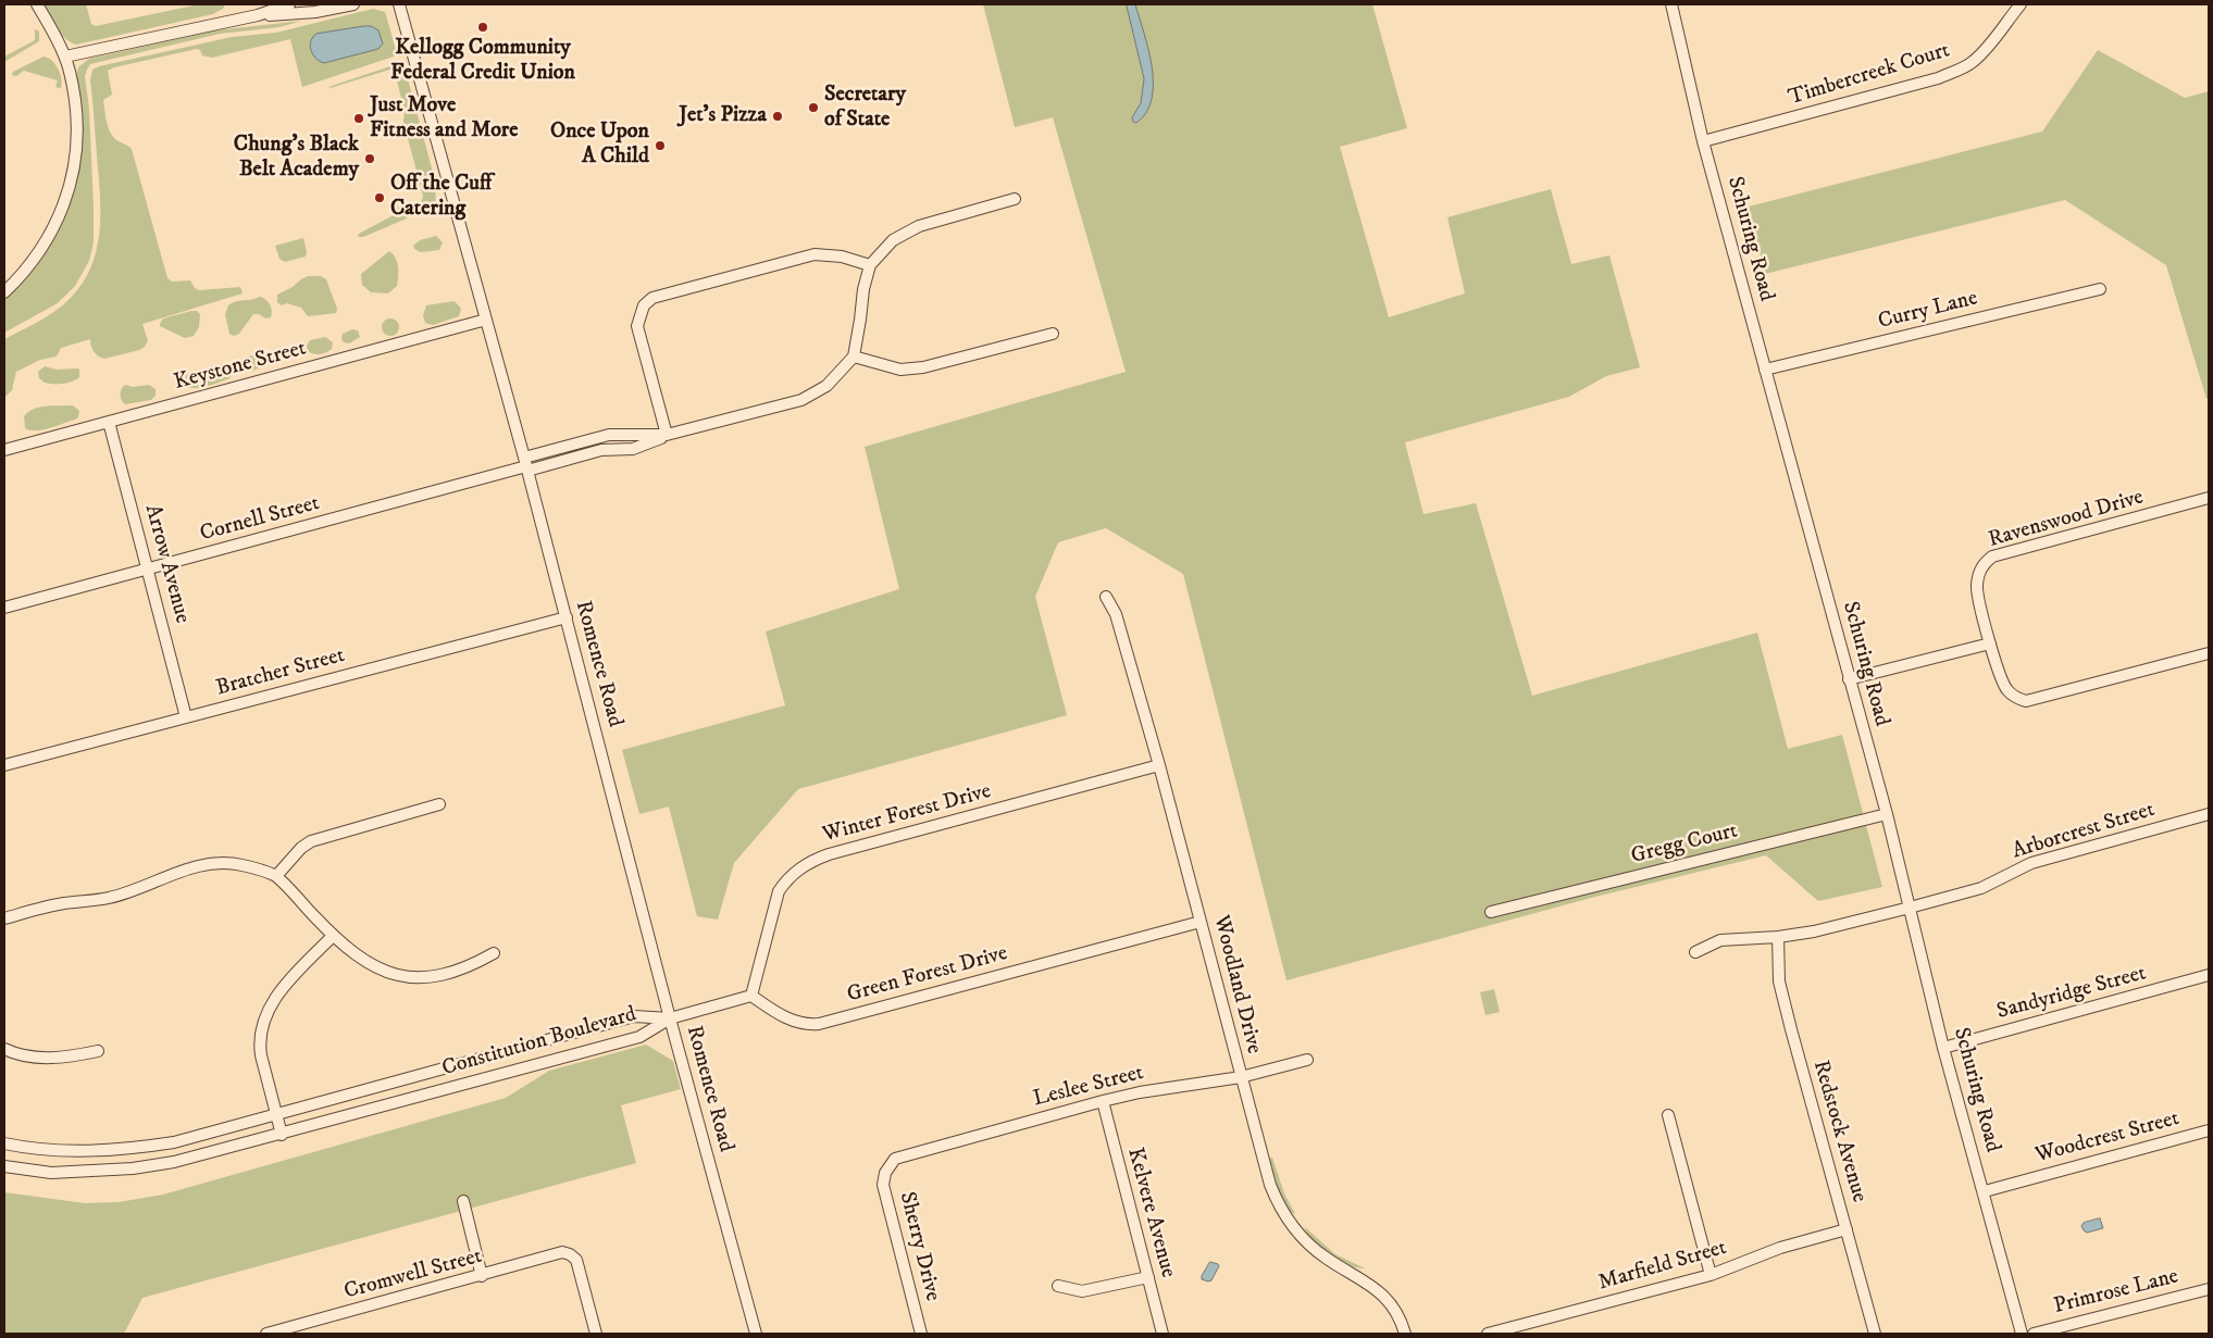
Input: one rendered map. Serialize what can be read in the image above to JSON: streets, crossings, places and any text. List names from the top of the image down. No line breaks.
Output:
{"streets":{"street":["Timbercreek Court","Schuring Road","Curry Lane","Keystone Street","Cornell Street","Ravenswood Drive","Arrow Avenue","Romence Road","Bratcher Street","Winter Forest Drive","Arborcrest Street","Gregg Court","Green Forest Drive","Woodland Drive","Sandyridge Street","Constitution Boulevard","Leslee Street","Redstock Avenue","Woodcrest Street","Kelvere Avenue","Sherry Drive","Marfield Street","Cromwell Street","Primrose Lane"]},"crossings":[["Timbercreek Court","Schuring Road"],["Schuring Road","Curry Lane"],["Schuring Road","Arborcrest Street"],["Schuring Road","Gregg Court"],["Schuring Road","Sandyridge Street"],["Schuring Road","Woodcrest Street"],["Keystone Street","Arrow Avenue"],["Keystone Street","Romence Road"],["Cornell Street","Arrow Avenue"],["Cornell Street","Romence Road"],["Arrow Avenue","Bratcher Street"],["Romence Road","Bratcher Street"],["Romence Road","Constitution Boulevard"],["Winter Forest Drive","Green Forest Drive"],["Winter Forest Drive","Woodland Drive"],["Arborcrest Street","Redstock Avenue"],["Green Forest Drive","Woodland Drive"],["Woodland Drive","Leslee Street"],["Leslee Street","Kelvere Avenue"],["Leslee Street","Sherry Drive"],["Redstock Avenue","Marfield Street"]],"places":["Kellogg Community Federal Credit Union","Secretary of State","Jet's Pizza","Just Move Fitness and More","Once Upon A Child","Chung's Black Belt Academy","Off the Cuff Catering"]}
